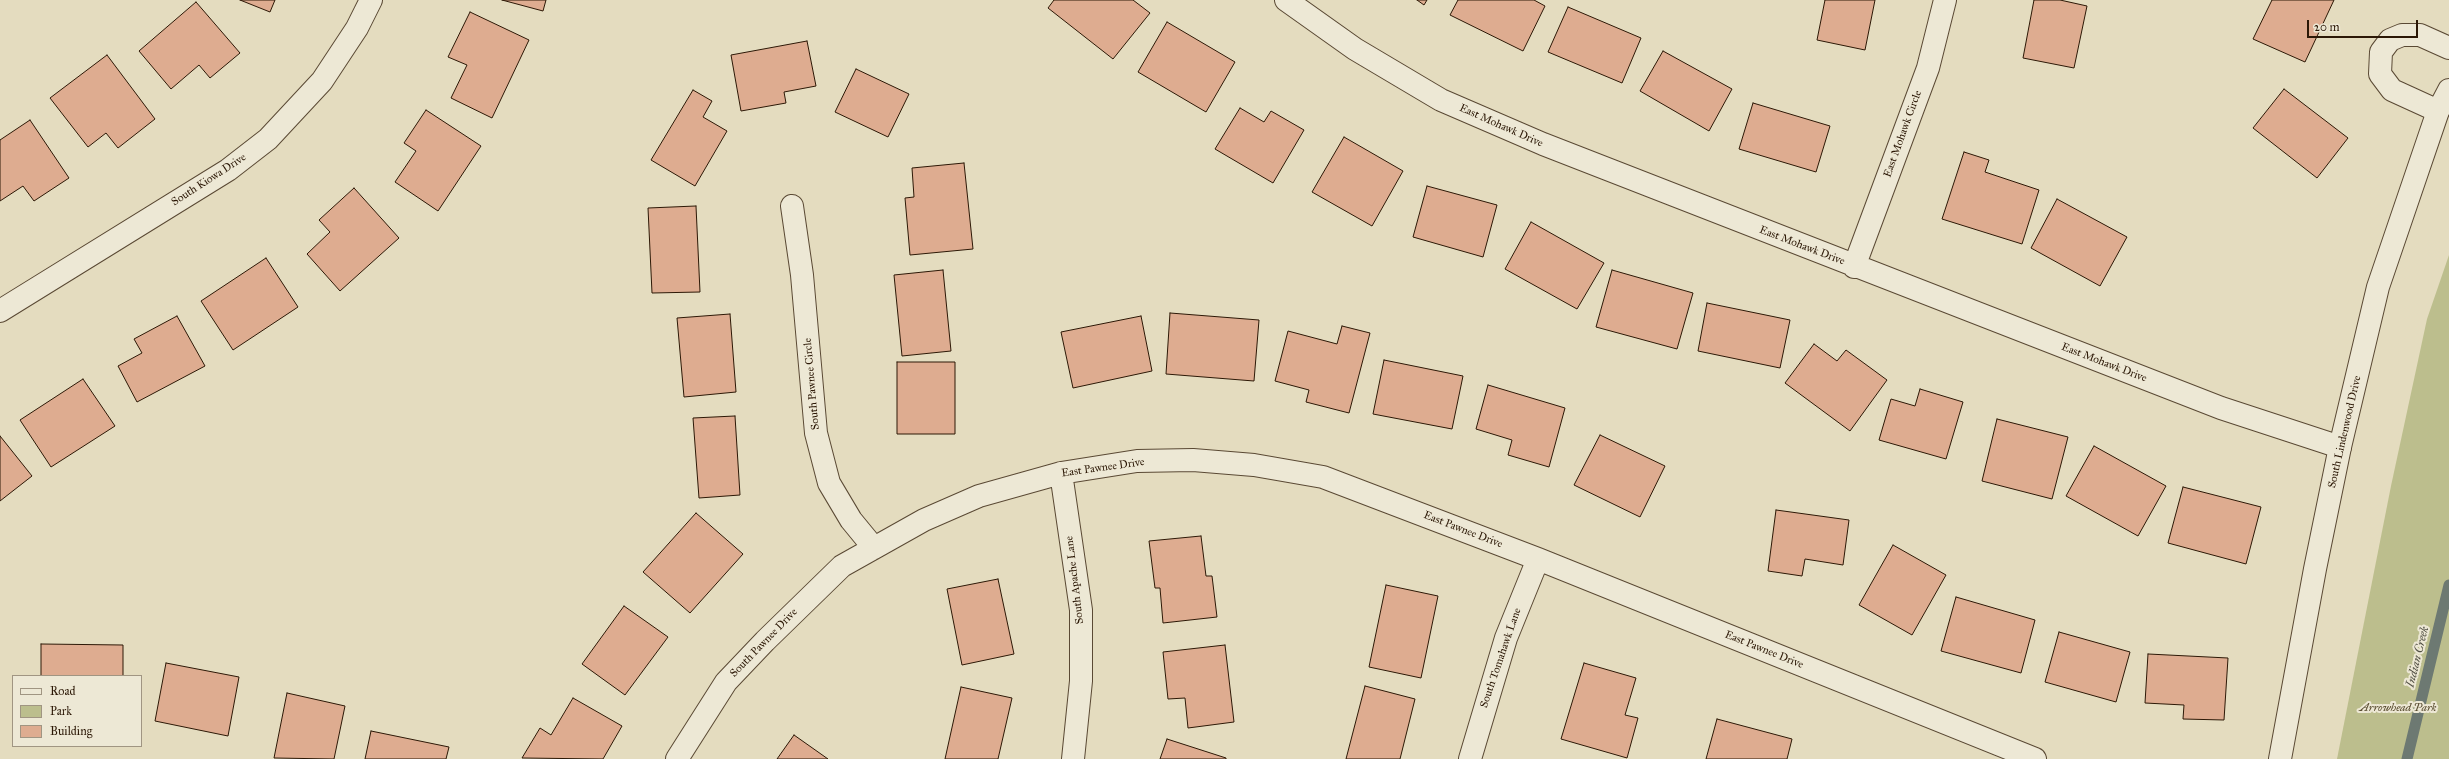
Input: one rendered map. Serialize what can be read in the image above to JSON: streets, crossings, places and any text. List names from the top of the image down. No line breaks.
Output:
{"streets":{"street":["East Mohawk Drive","East Mohawk Circle","South Kiowa Drive","South Pawnee Circle","South Lindenwood Drive","East Pawnee Drive","South Apache Lane","South Pawnee Drive","South Tomahawk Lane"]},"crossings":[["East Mohawk Drive","East Mohawk Circle"],["East Mohawk Drive","South Lindenwood Drive"],["South Pawnee Circle","East Pawnee Drive"],["South Pawnee Circle","South Pawnee Drive"],["East Pawnee Drive","South Apache Lane"],["East Pawnee Drive","South Pawnee Drive"],["East Pawnee Drive","South Tomahawk Lane"]],"water":["Indian Creek"],"parks":["Arrowhead Park"],"legend":["Road","Park","Building"],"scale_bar":"20 m"}
